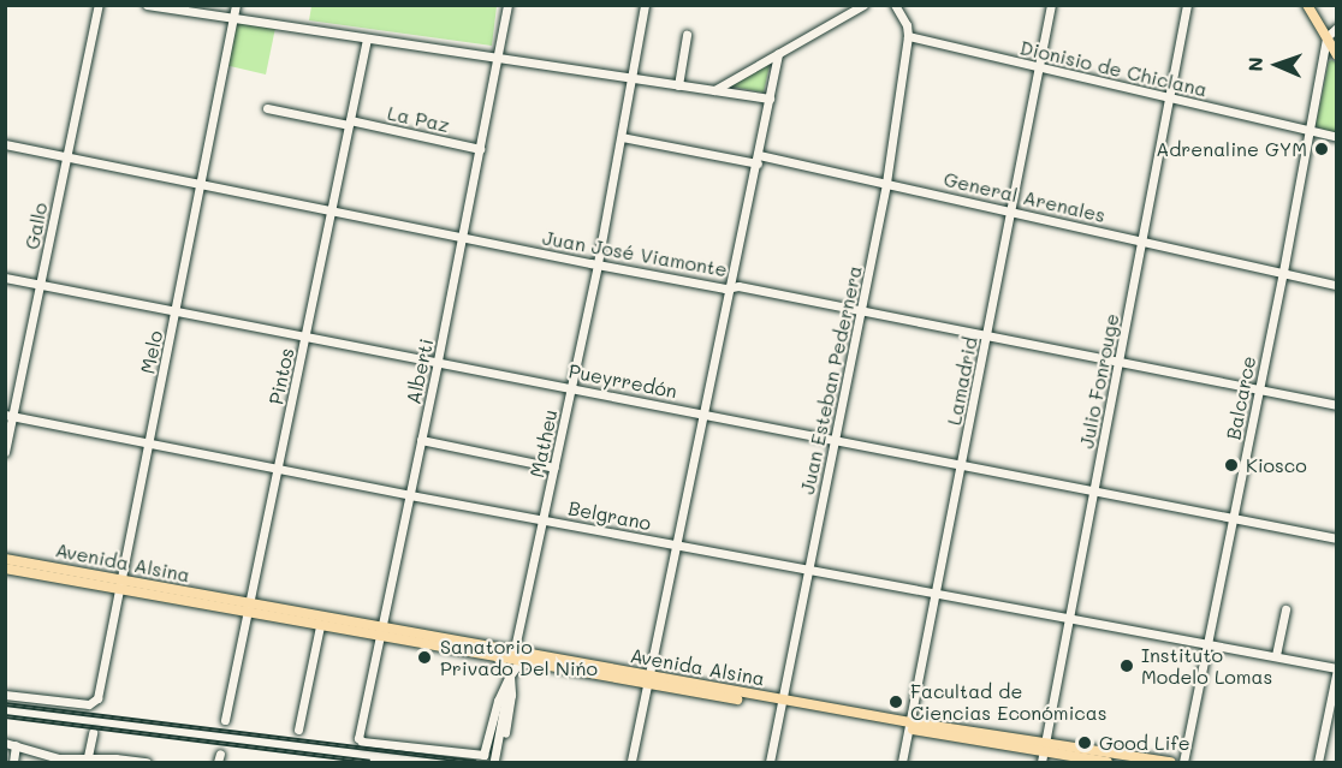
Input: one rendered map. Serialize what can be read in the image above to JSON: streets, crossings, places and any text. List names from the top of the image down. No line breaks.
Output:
{"streets":{"main road":["Avenida Alsina"],"street":["Dionisio de Chiclana","La Paz","General Arenales","Gallo","Juan José Viamonte","Melo","Alberti","Pintos","Juan Esteban Pedernera","Pueyrredón","Lamadrid","Julio Fonrouge","Balcarce","Matheu","Belgrano"]},"crossings":[["Dionisio de Chiclana","Juan Esteban Pedernera"],["Dionisio de Chiclana","Lamadrid"],["Dionisio de Chiclana","Julio Fonrouge"],["Dionisio de Chiclana","Balcarce"],["La Paz","Alberti"],["La Paz","Pintos"],["General Arenales","Juan Esteban Pedernera"],["General Arenales","Lamadrid"],["General Arenales","Julio Fonrouge"],["General Arenales","Balcarce"],["General Arenales","Matheu"],["Gallo","Juan José Viamonte"],["Gallo","Pueyrredón"],["Gallo","Belgrano"],["Juan José Viamonte","Melo"],["Juan José Viamonte","Alberti"],["Juan José Viamonte","Pintos"],["Juan José Viamonte","Juan Esteban Pedernera"],["Juan José Viamonte","Lamadrid"],["Juan José Viamonte","Julio Fonrouge"],["Juan José Viamonte","Balcarce"],["Juan José Viamonte","Matheu"],["Melo","Pueyrredón"],["Melo","Belgrano"],["Melo","Avenida Alsina"],["Alberti","Pueyrredón"],["Alberti","Matheu"],["Alberti","Belgrano"],["Alberti","Avenida Alsina"],["Pintos","Pueyrredón"],["Pintos","Belgrano"],["Pintos","Avenida Alsina"],["Juan Esteban Pedernera","Pueyrredón"],["Juan Esteban Pedernera","Belgrano"],["Juan Esteban Pedernera","Avenida Alsina"],["Pueyrredón","Lamadrid"],["Pueyrredón","Julio Fonrouge"],["Pueyrredón","Balcarce"],["Pueyrredón","Matheu"],["Lamadrid","Belgrano"],["Lamadrid","Avenida Alsina"],["Julio Fonrouge","Belgrano"],["Julio Fonrouge","Avenida Alsina"],["Balcarce","Belgrano"],["Matheu","Belgrano"],["Matheu","Avenida Alsina"]],"places":["Adrenaline GYM","Kiosco","Sanatorio Privado Del Nińo","Instituto Modelo Lomas","Facultad de Ciencias Económicas","Good Life"],"north":"left"}
